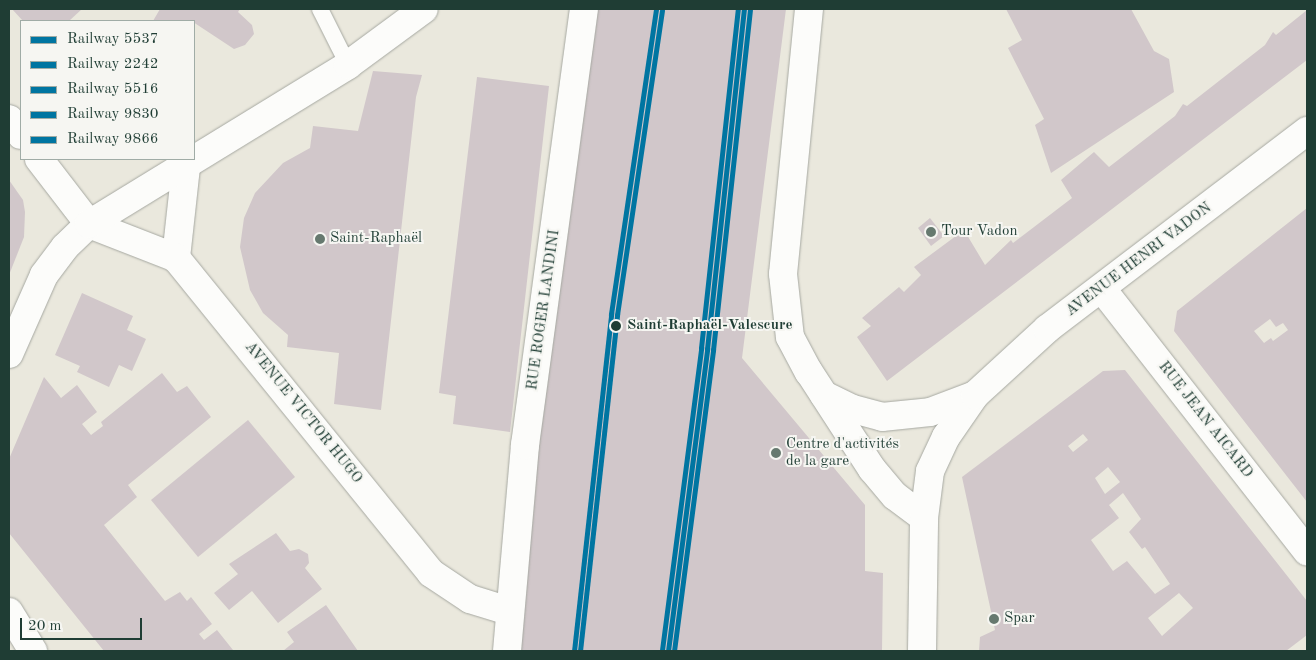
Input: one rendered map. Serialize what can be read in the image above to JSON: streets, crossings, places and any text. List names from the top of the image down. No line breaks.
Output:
{"streets":{"street":["AVENUE HENRI VADON","RUE ROGER LANDINI","AVENUE VICTOR HUGO","RUE JEAN AICARD"]},"crossings":[["AVENUE HENRI VADON","RUE JEAN AICARD"],["RUE ROGER LANDINI","AVENUE VICTOR HUGO"]],"places":["Tour Vadon","Saint-Raphaël","Saint-Raphaël-Valescure","Centre d'activités de la gare","Spar"],"lines":["rail line 5537","rail line 2242","rail line 9866","rail line 5516","rail line 9830"],"legend":["Railway 5537","Railway 2242","Railway 5516","Railway 9830","Railway 9866"],"scale_bar":"20 m"}
